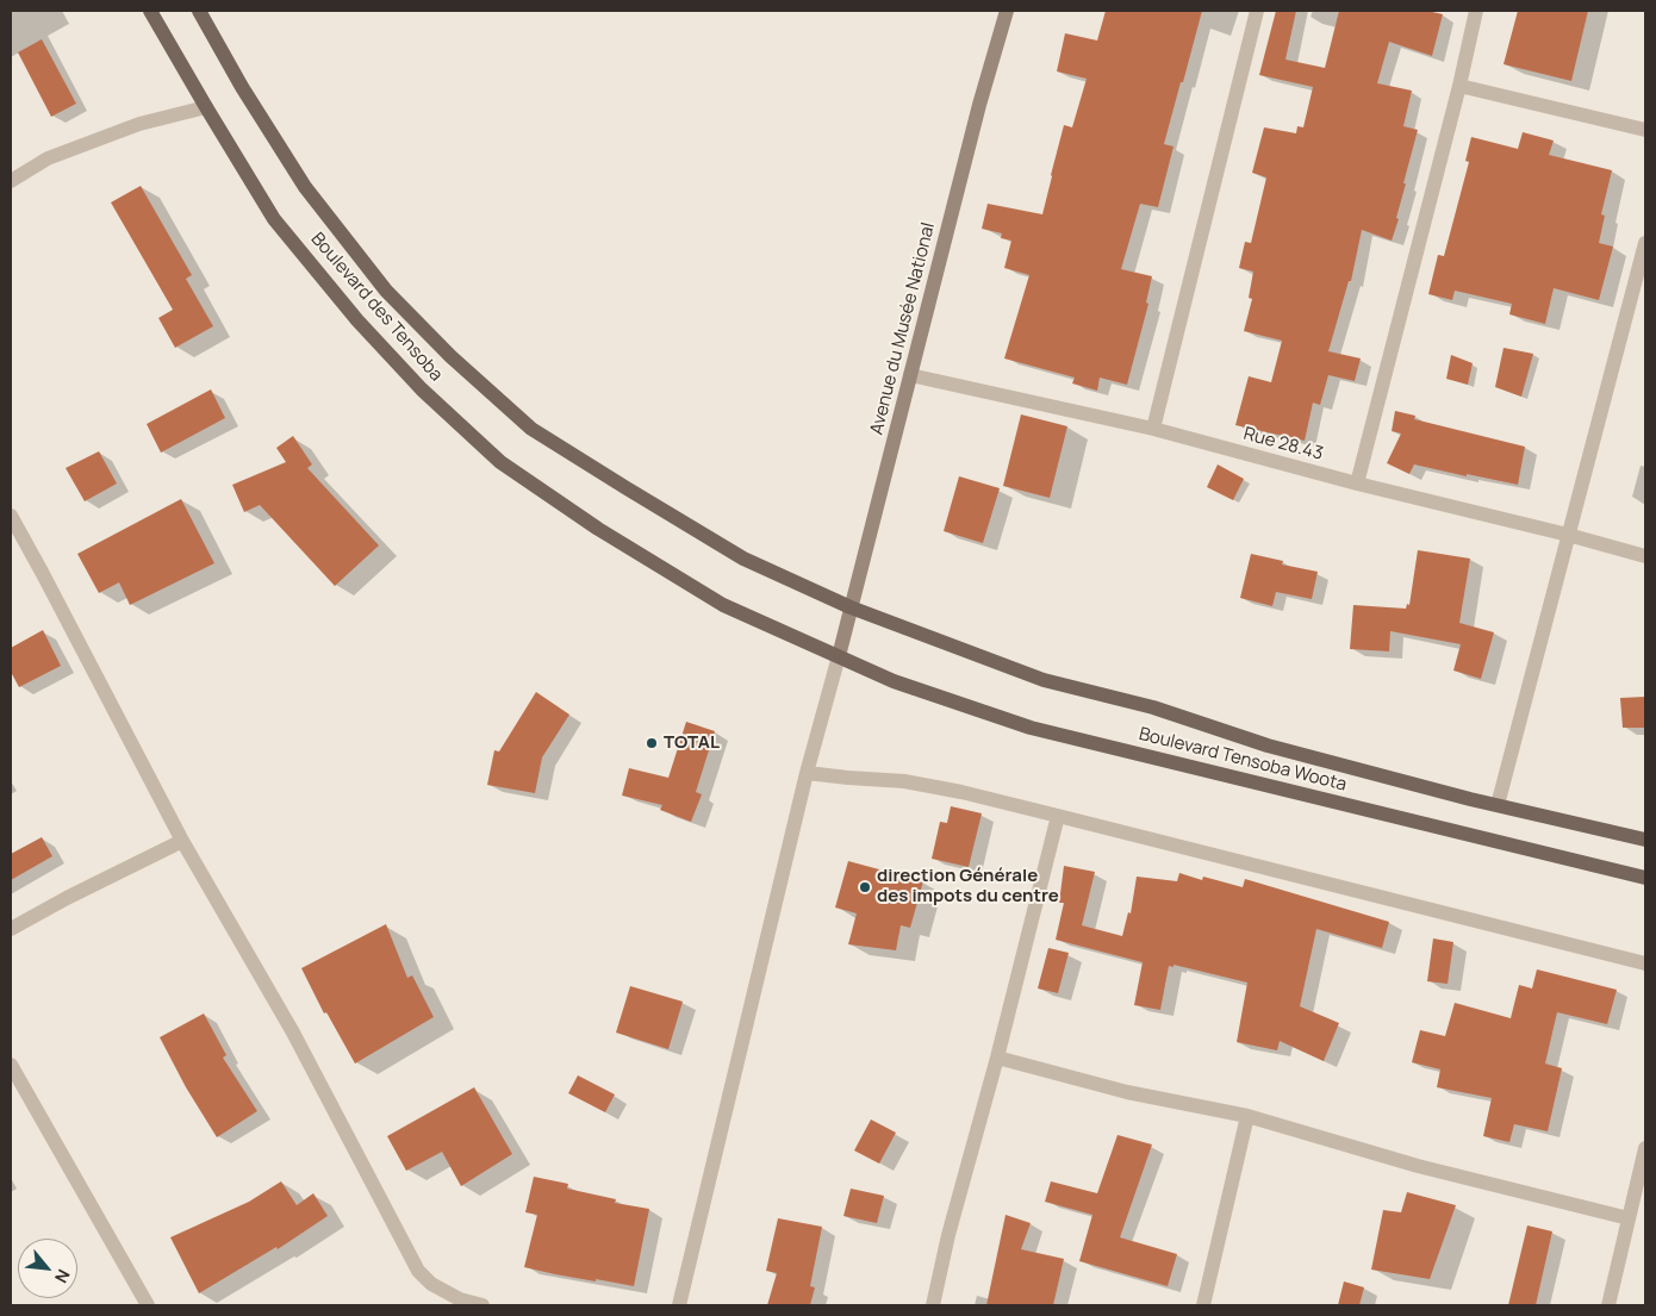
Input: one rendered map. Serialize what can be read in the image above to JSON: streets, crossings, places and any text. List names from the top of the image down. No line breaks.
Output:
{"streets":{"main road":["Boulevard des Tensoba","Boulevard Tensoba Woota"],"street":["Avenue du Musée National","Rue 28.43"]},"crossings":[["Boulevard des Tensoba","Avenue du Musée National"],["Boulevard des Tensoba","Boulevard Tensoba Woota"],["Avenue du Musée National","Rue 28.43"],["Avenue du Musée National","Boulevard Tensoba Woota"]],"places":["TOTAL","direction Générale des impots du centre"],"north":"bottom right"}
